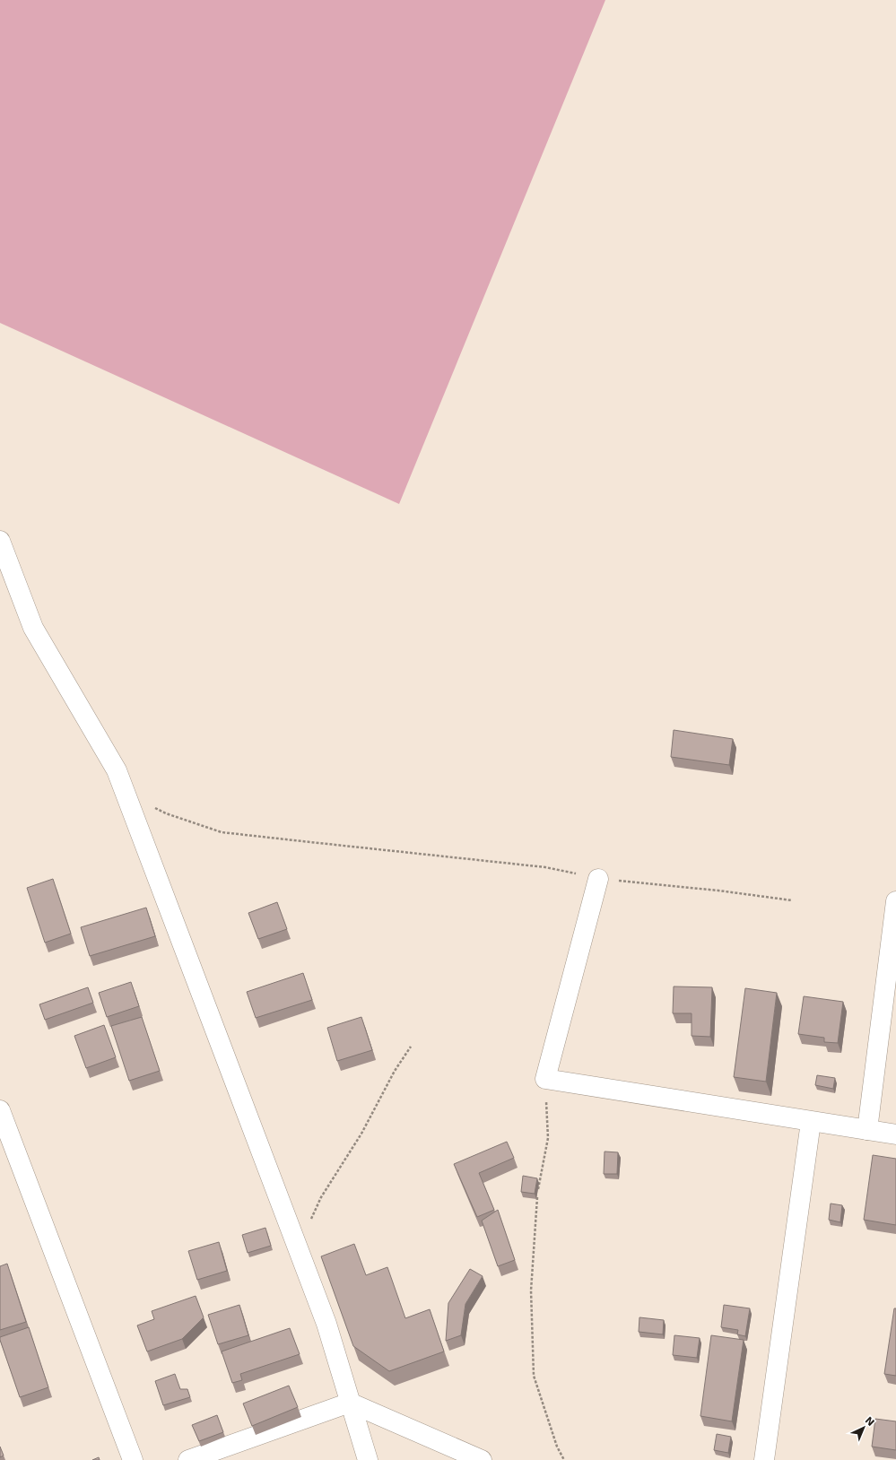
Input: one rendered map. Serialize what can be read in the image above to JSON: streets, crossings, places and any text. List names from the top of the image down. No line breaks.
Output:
{"north":"top right"}
